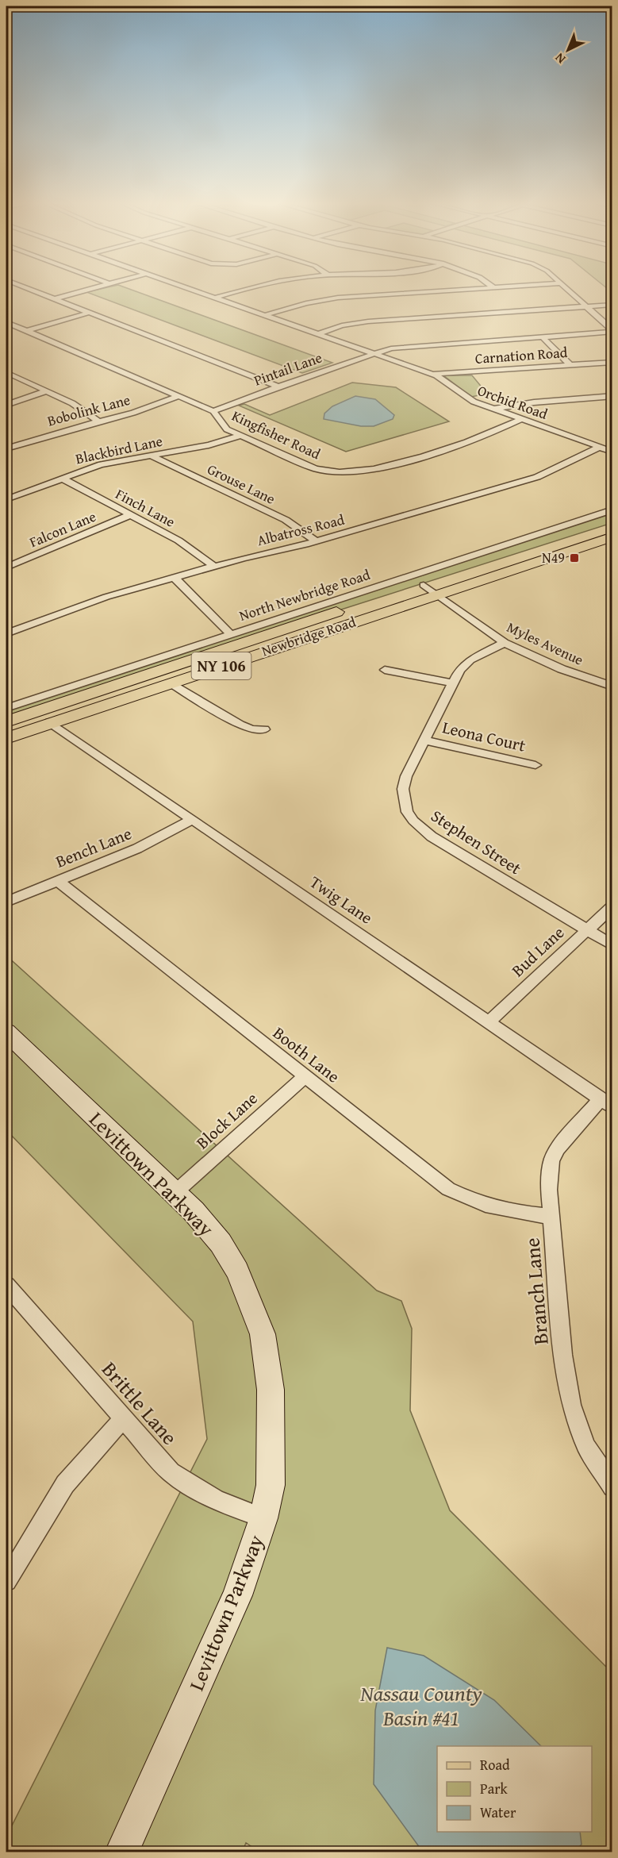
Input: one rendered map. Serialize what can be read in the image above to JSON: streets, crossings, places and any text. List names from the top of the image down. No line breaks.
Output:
{"streets":{"main road":["Newbridge Road","NY 106"],"street":["Carnation Road","Pintail Lane","Orchid Road","Bobolink Lane","Kingfisher Road","Blackbird Lane","Grouse Lane","Finch Lane","Falcon Lane","Albatross Road","North Newbridge Road","Myles Avenue","Leona Court","Stephen Street","Bench Lane","Twig Lane","Bud Lane","Booth Lane","Block Lane","Levittown Parkway","Branch Lane","Brittle Lane"]},"crossings":[["Carnation Road","Orchid Road"],["Pintail Lane","Orchid Road"],["Pintail Lane","Kingfisher Road"],["Orchid Road","Kingfisher Road"],["Orchid Road","Albatross Road"],["Bobolink Lane","Kingfisher Road"],["Kingfisher Road","Blackbird Lane"],["Blackbird Lane","Grouse Lane"],["Blackbird Lane","Finch Lane"],["Grouse Lane","Albatross Road"],["Finch Lane","Falcon Lane"],["Finch Lane","Albatross Road"],["Newbridge Road","Myles Avenue"],["Newbridge Road","Twig Lane"],["Myles Avenue","Stephen Street"],["Leona Court","Stephen Street"],["Stephen Street","Bud Lane"],["Bench Lane","Twig Lane"],["Bench Lane","Booth Lane"],["Twig Lane","Bud Lane"],["Twig Lane","Branch Lane"],["Booth Lane","Block Lane"],["Booth Lane","Branch Lane"],["Block Lane","Levittown Parkway"],["Levittown Parkway","Brittle Lane"]],"water":["Nassau County Basin #41"],"places":{"transit":["N49"]},"legend":["Road","Park","Water"],"north":"bottom left"}
